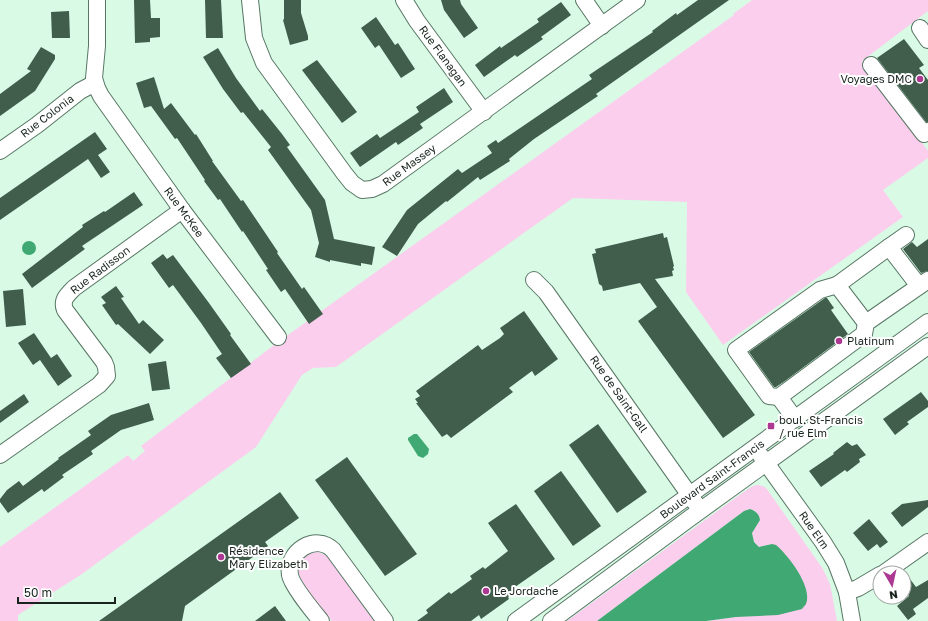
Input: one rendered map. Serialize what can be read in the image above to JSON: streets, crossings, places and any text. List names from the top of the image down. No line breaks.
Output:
{"streets":{"street":["Rue Flanagan","Rue Colonia","Rue Massey","Rue McKee","Rue Radisson","Rue de Saint-Gall","Boulevard Saint-Francis","Rue Elm"]},"crossings":[["Rue Flanagan","Rue Massey"],["Rue Colonia","Rue McKee"],["Rue McKee","Rue Radisson"],["Rue de Saint-Gall","Boulevard Saint-Francis"],["Boulevard Saint-Francis","Rue Elm"]],"places":{"other":["Voyages DMC","Platinum","Résidence Mary Elizabeth","Le Jordache"],"transit":["boul. St-Francis / rue Elm"]},"scale_bar":"50 m","north":"bottom"}
